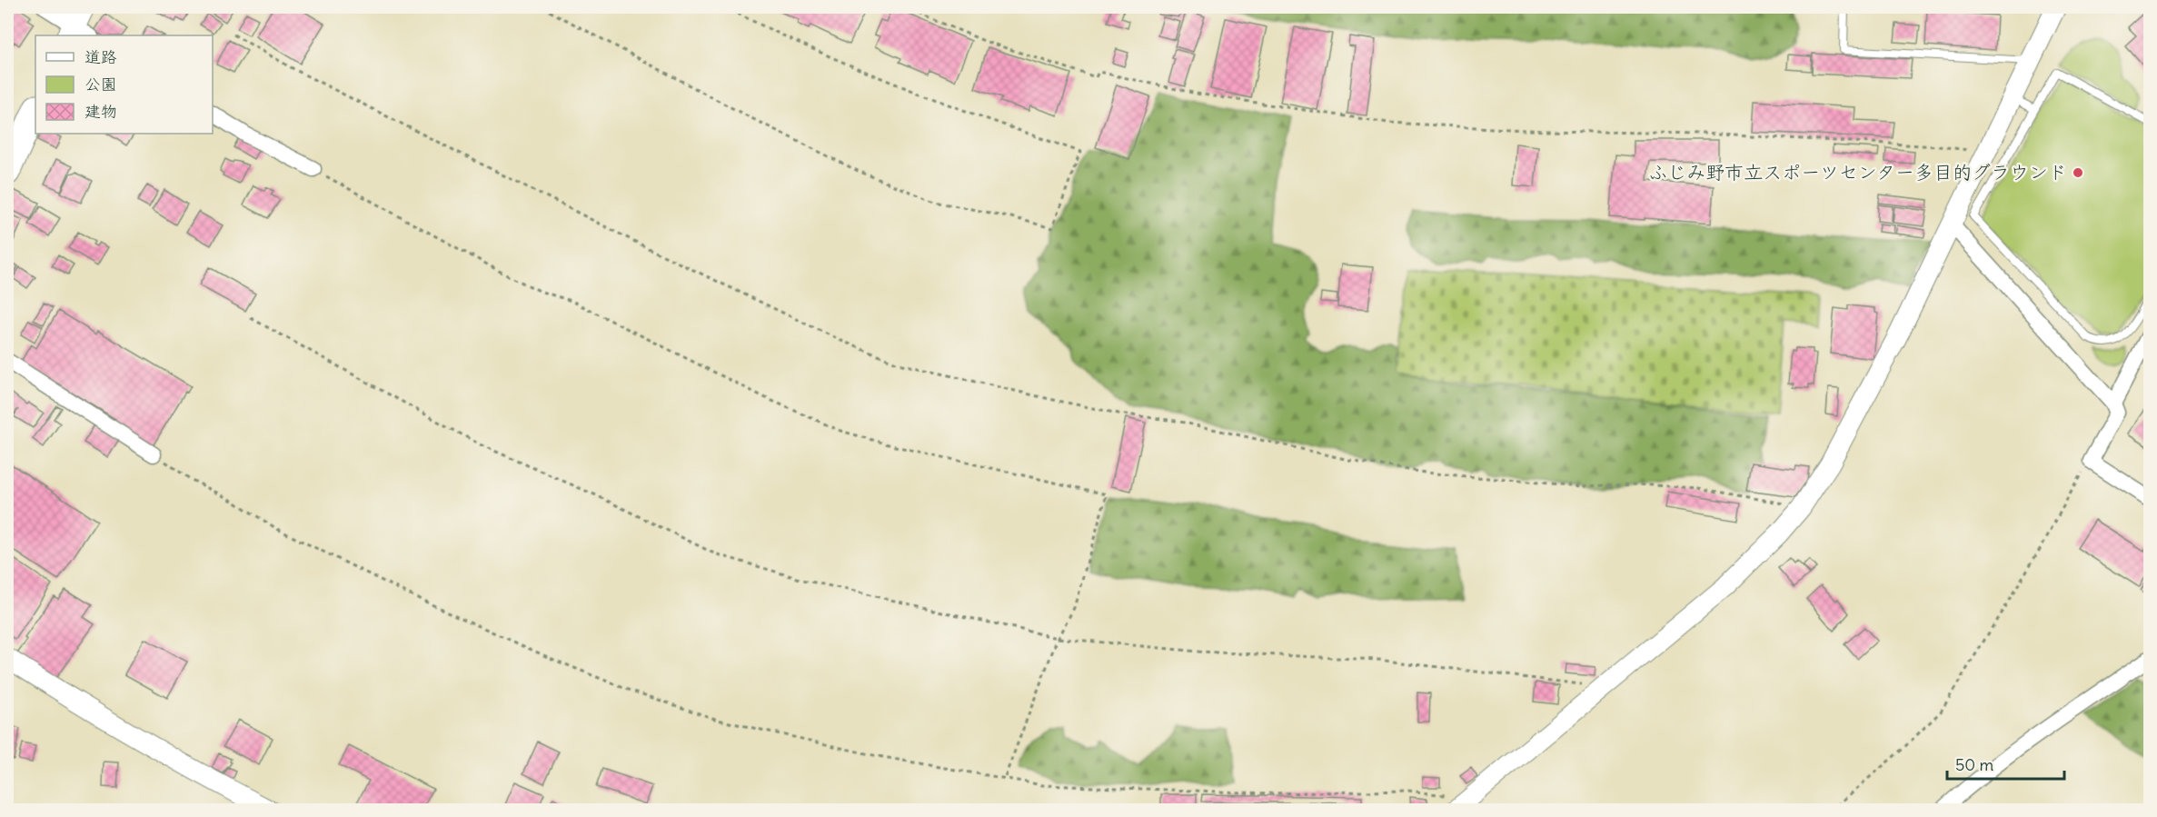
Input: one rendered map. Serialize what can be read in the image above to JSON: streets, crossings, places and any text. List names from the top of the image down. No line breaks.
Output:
{"places":["ふじみ野市⽴スポーツセンター多⽬的グラウンド"],"legend":["道路","公園","建物"],"scale_bar":"50 m"}
